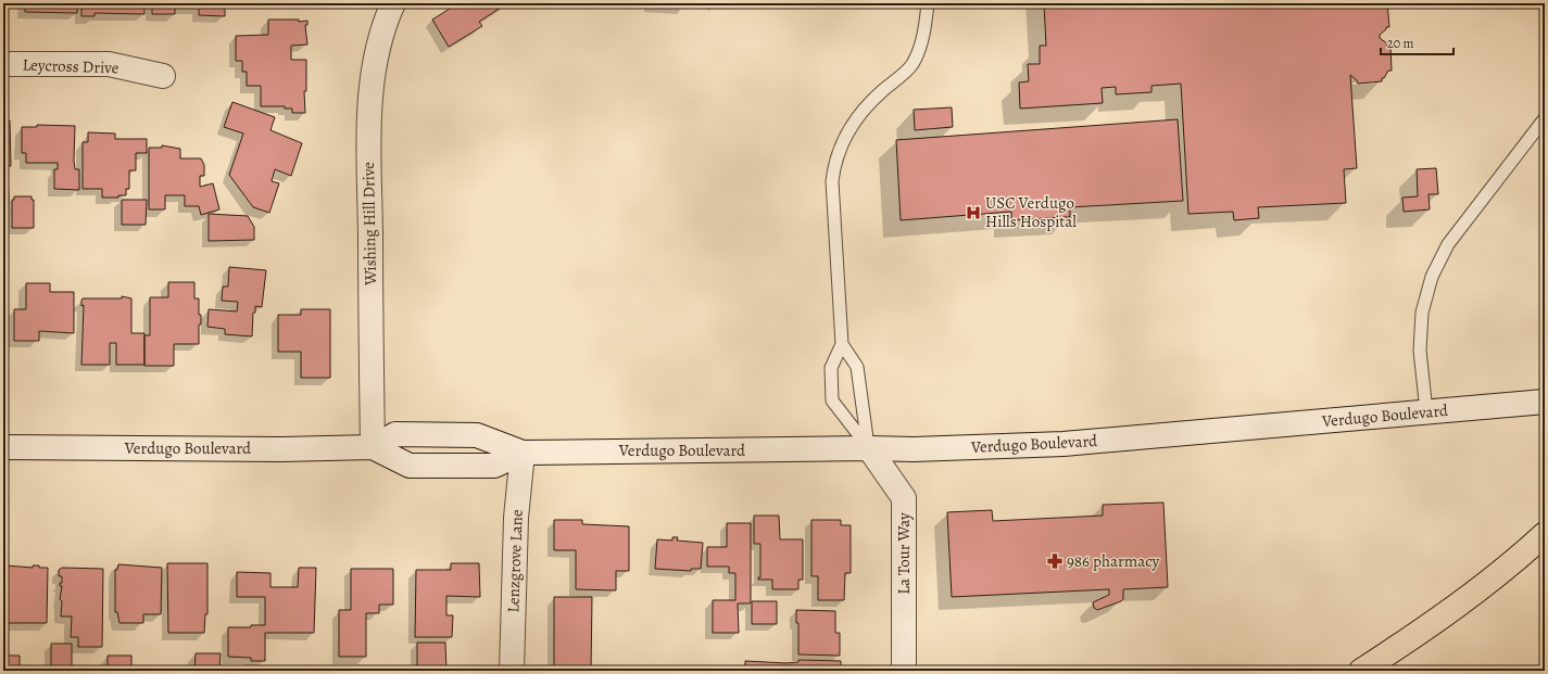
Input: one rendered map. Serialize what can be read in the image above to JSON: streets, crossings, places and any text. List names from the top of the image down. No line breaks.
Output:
{"streets":{"main road":["Leycross Drive","Wishing Hill Drive","Verdugo Boulevard","La Tour Way","Lenzgrove Lane"]},"crossings":[["Wishing Hill Drive","Verdugo Boulevard"],["Verdugo Boulevard","La Tour Way"],["Verdugo Boulevard","Lenzgrove Lane"]],"places":{"hospital":["USC Verdugo Hills Hospital"],"pharmacy":["986 pharmacy"]},"scale_bar":"20 m"}
